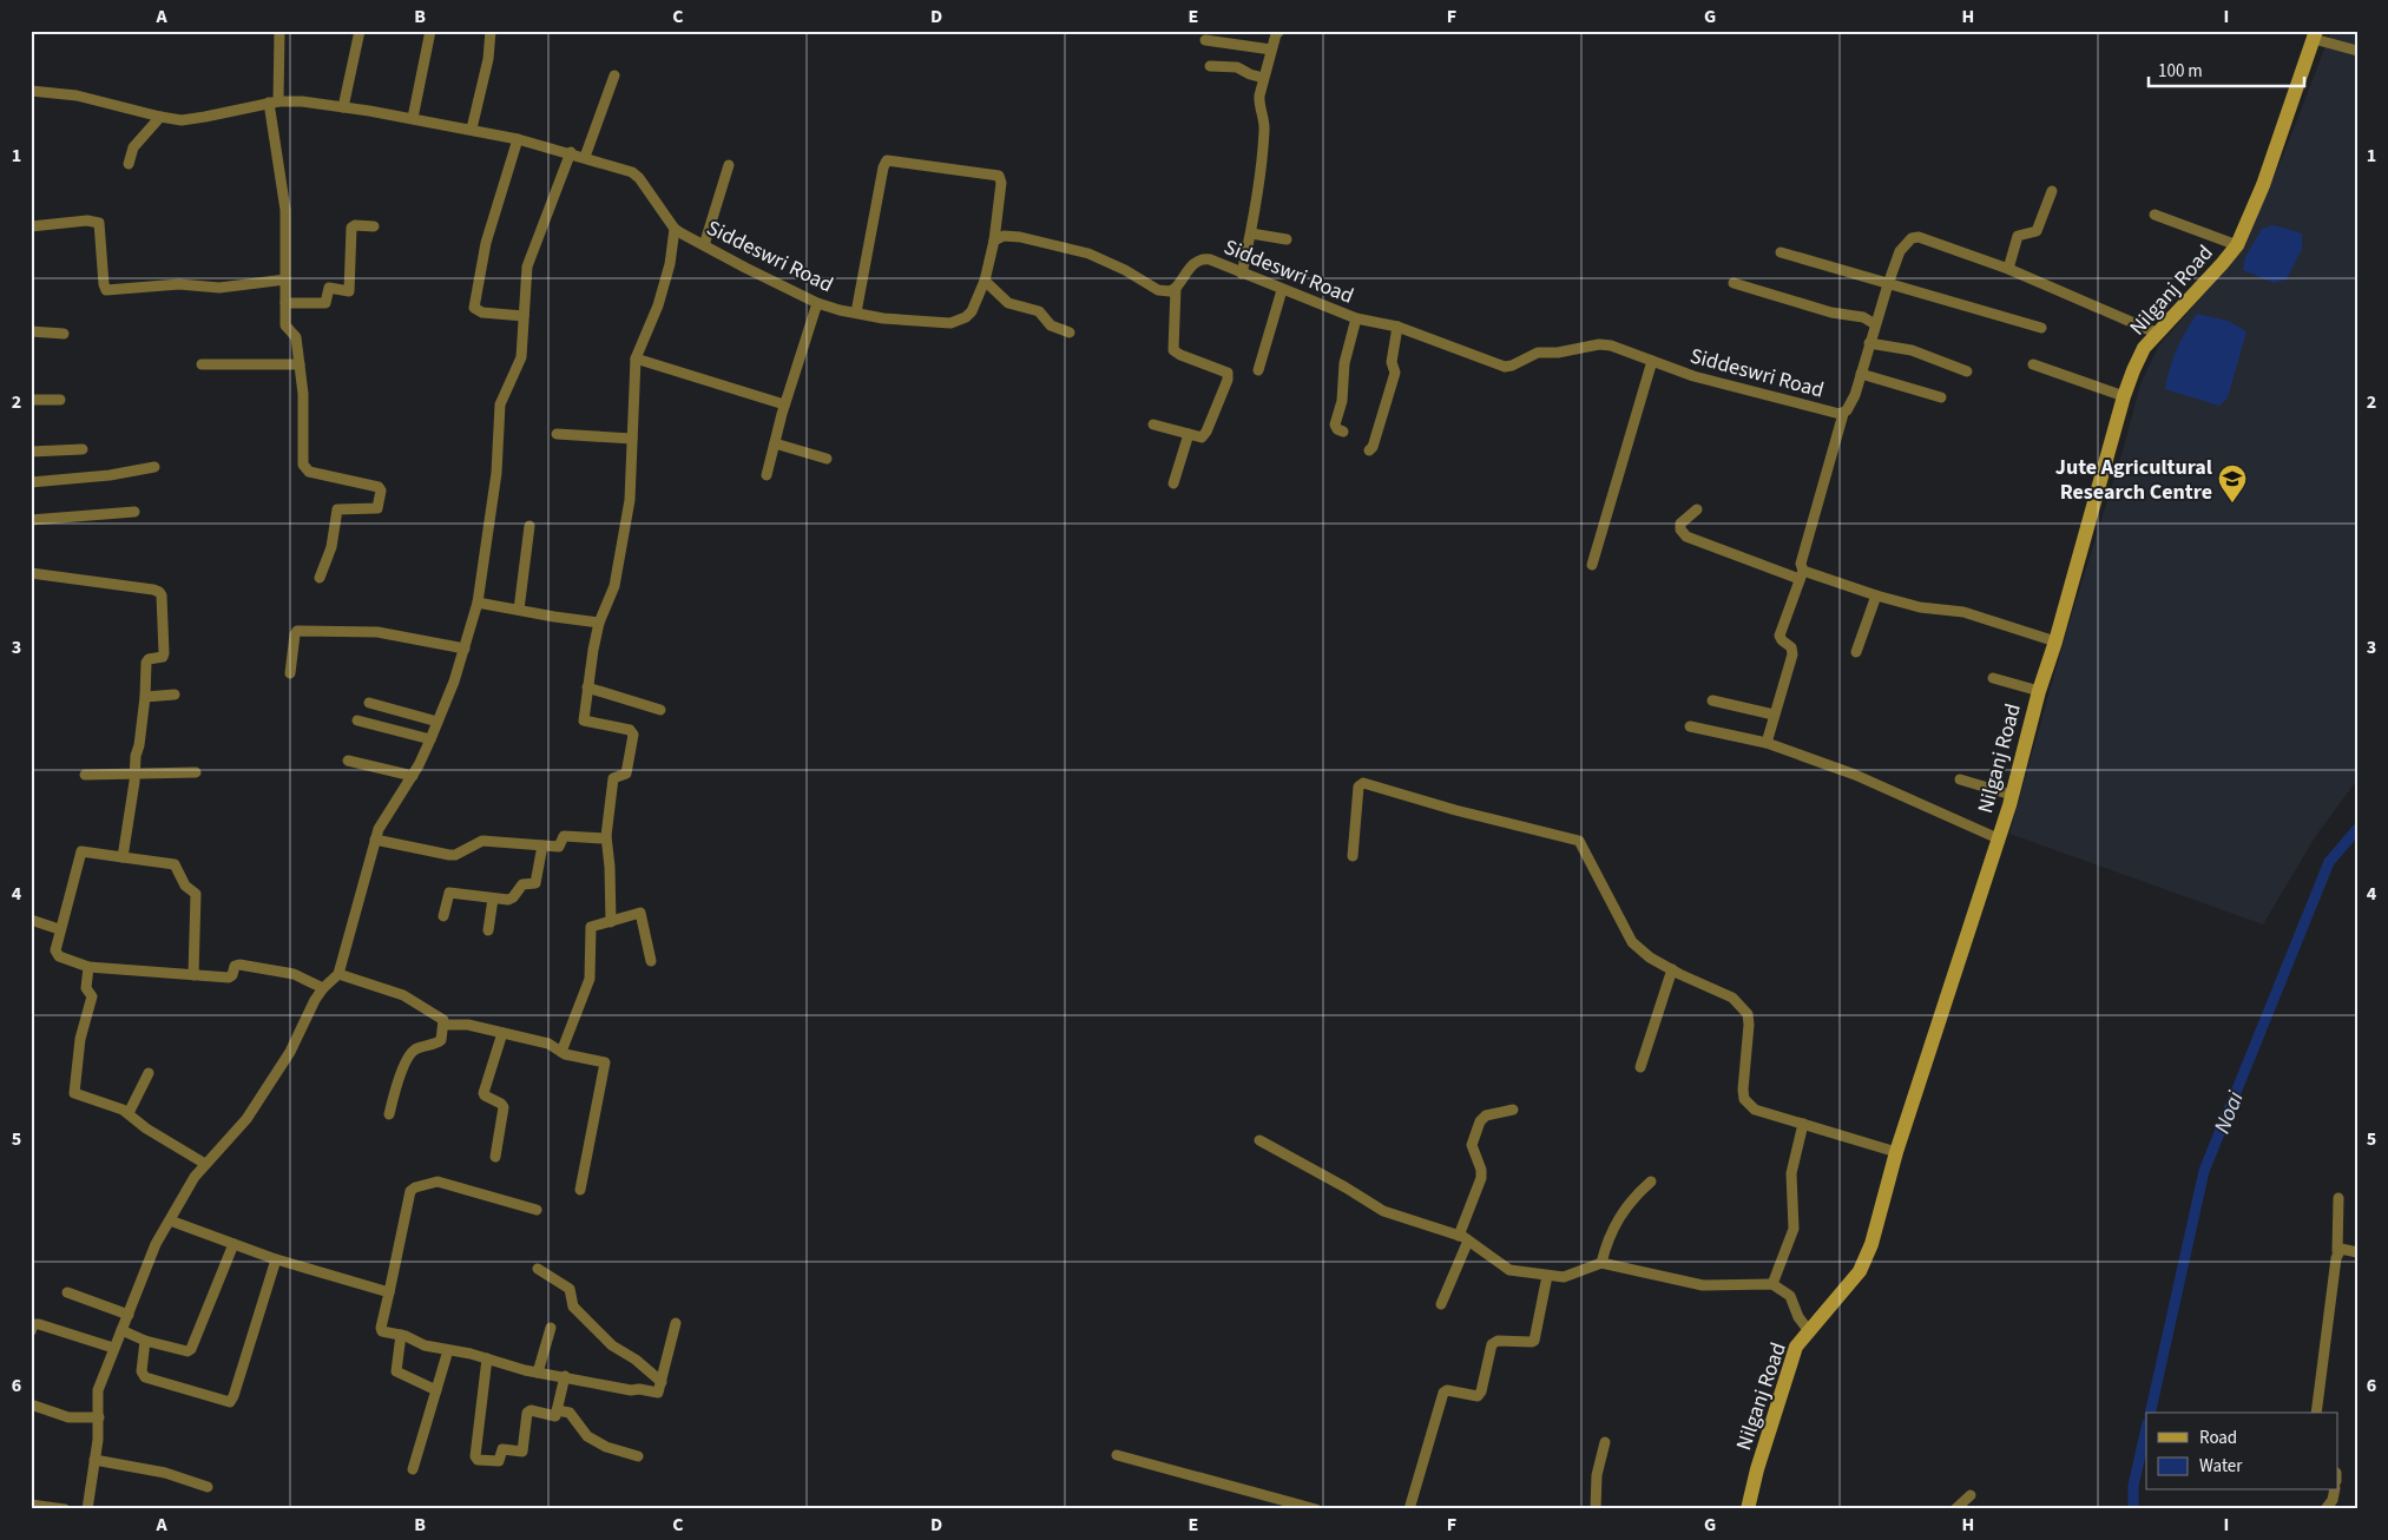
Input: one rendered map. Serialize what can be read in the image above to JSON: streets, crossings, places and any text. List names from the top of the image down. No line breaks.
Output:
{"streets":{"street":["Siddeswri Road","Nilganj Road"]},"crossings":[["Siddeswri Road","Nilganj Road"]],"water":["Noai"],"places":{"school or university":["Jute Agricultural Research Centre"]},"legend":["Road","Water"],"scale_bar":"100 m","grid":{"columns":["A","B","C","D","E","F","G","H","I"],"rows":["1","2","3","4","5","6"]}}
